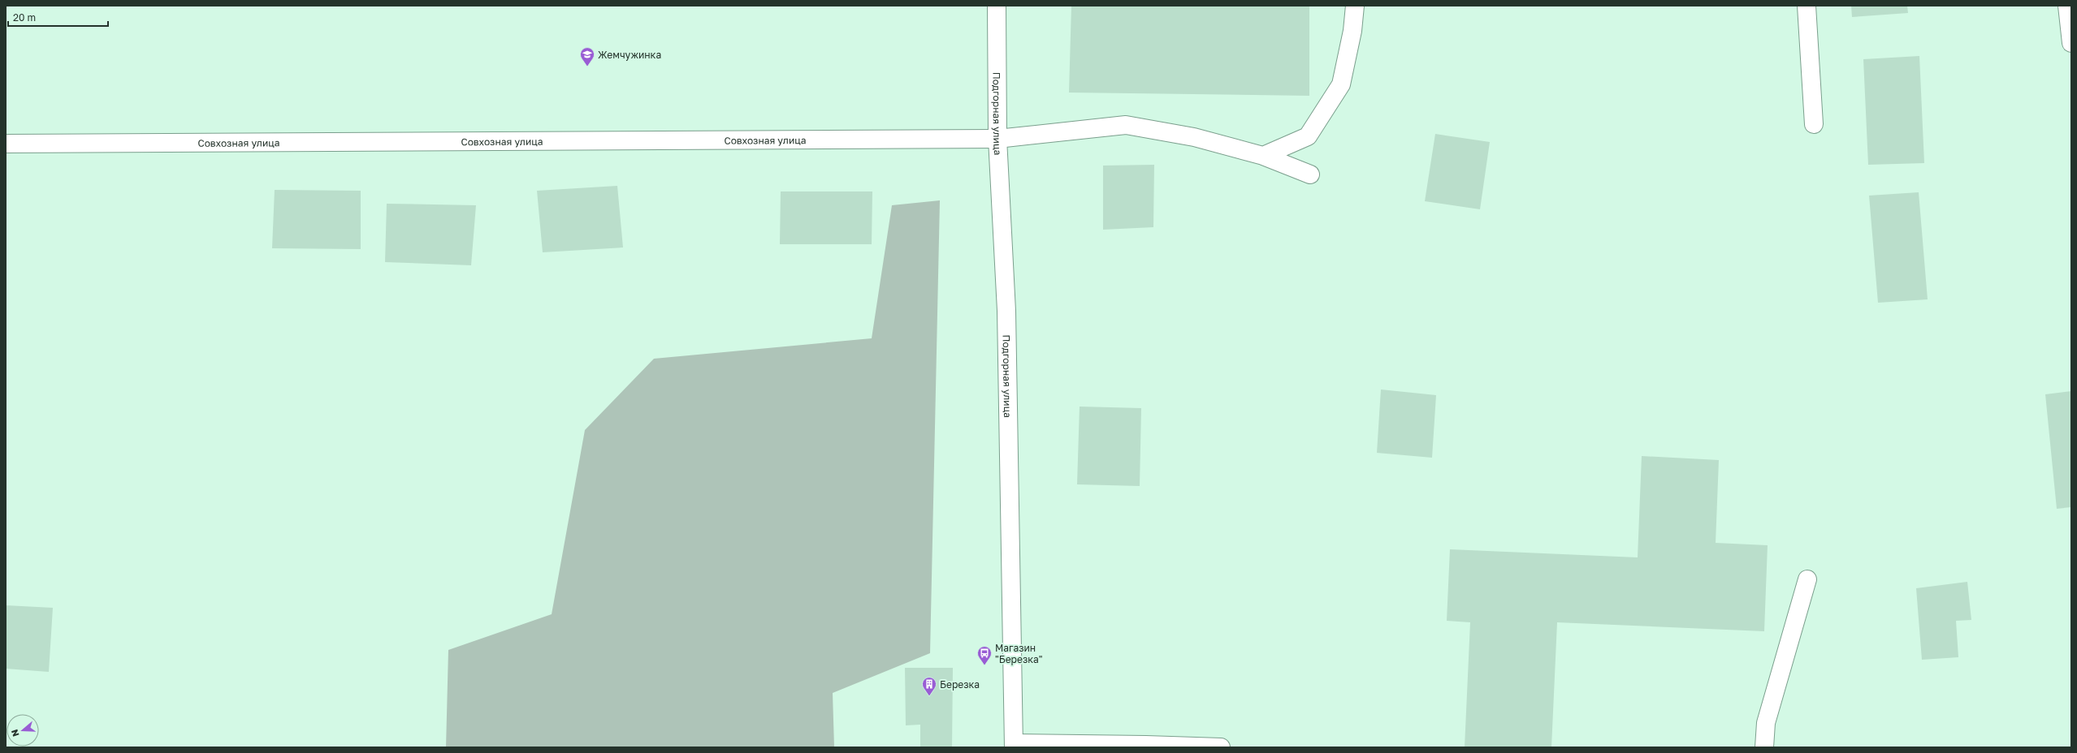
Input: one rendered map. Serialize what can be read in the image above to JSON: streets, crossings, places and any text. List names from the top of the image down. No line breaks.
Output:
{"streets":{"street":["Подгорная улица","Совхозная улица"]},"crossings":[["Подгорная улица","Совхозная улица"]],"places":{"school or university":["Жемчужинка"],"bus stop":["Магазин \"Березка\""],"building":["Березка"]},"scale_bar":"20 m","north":"left"}
